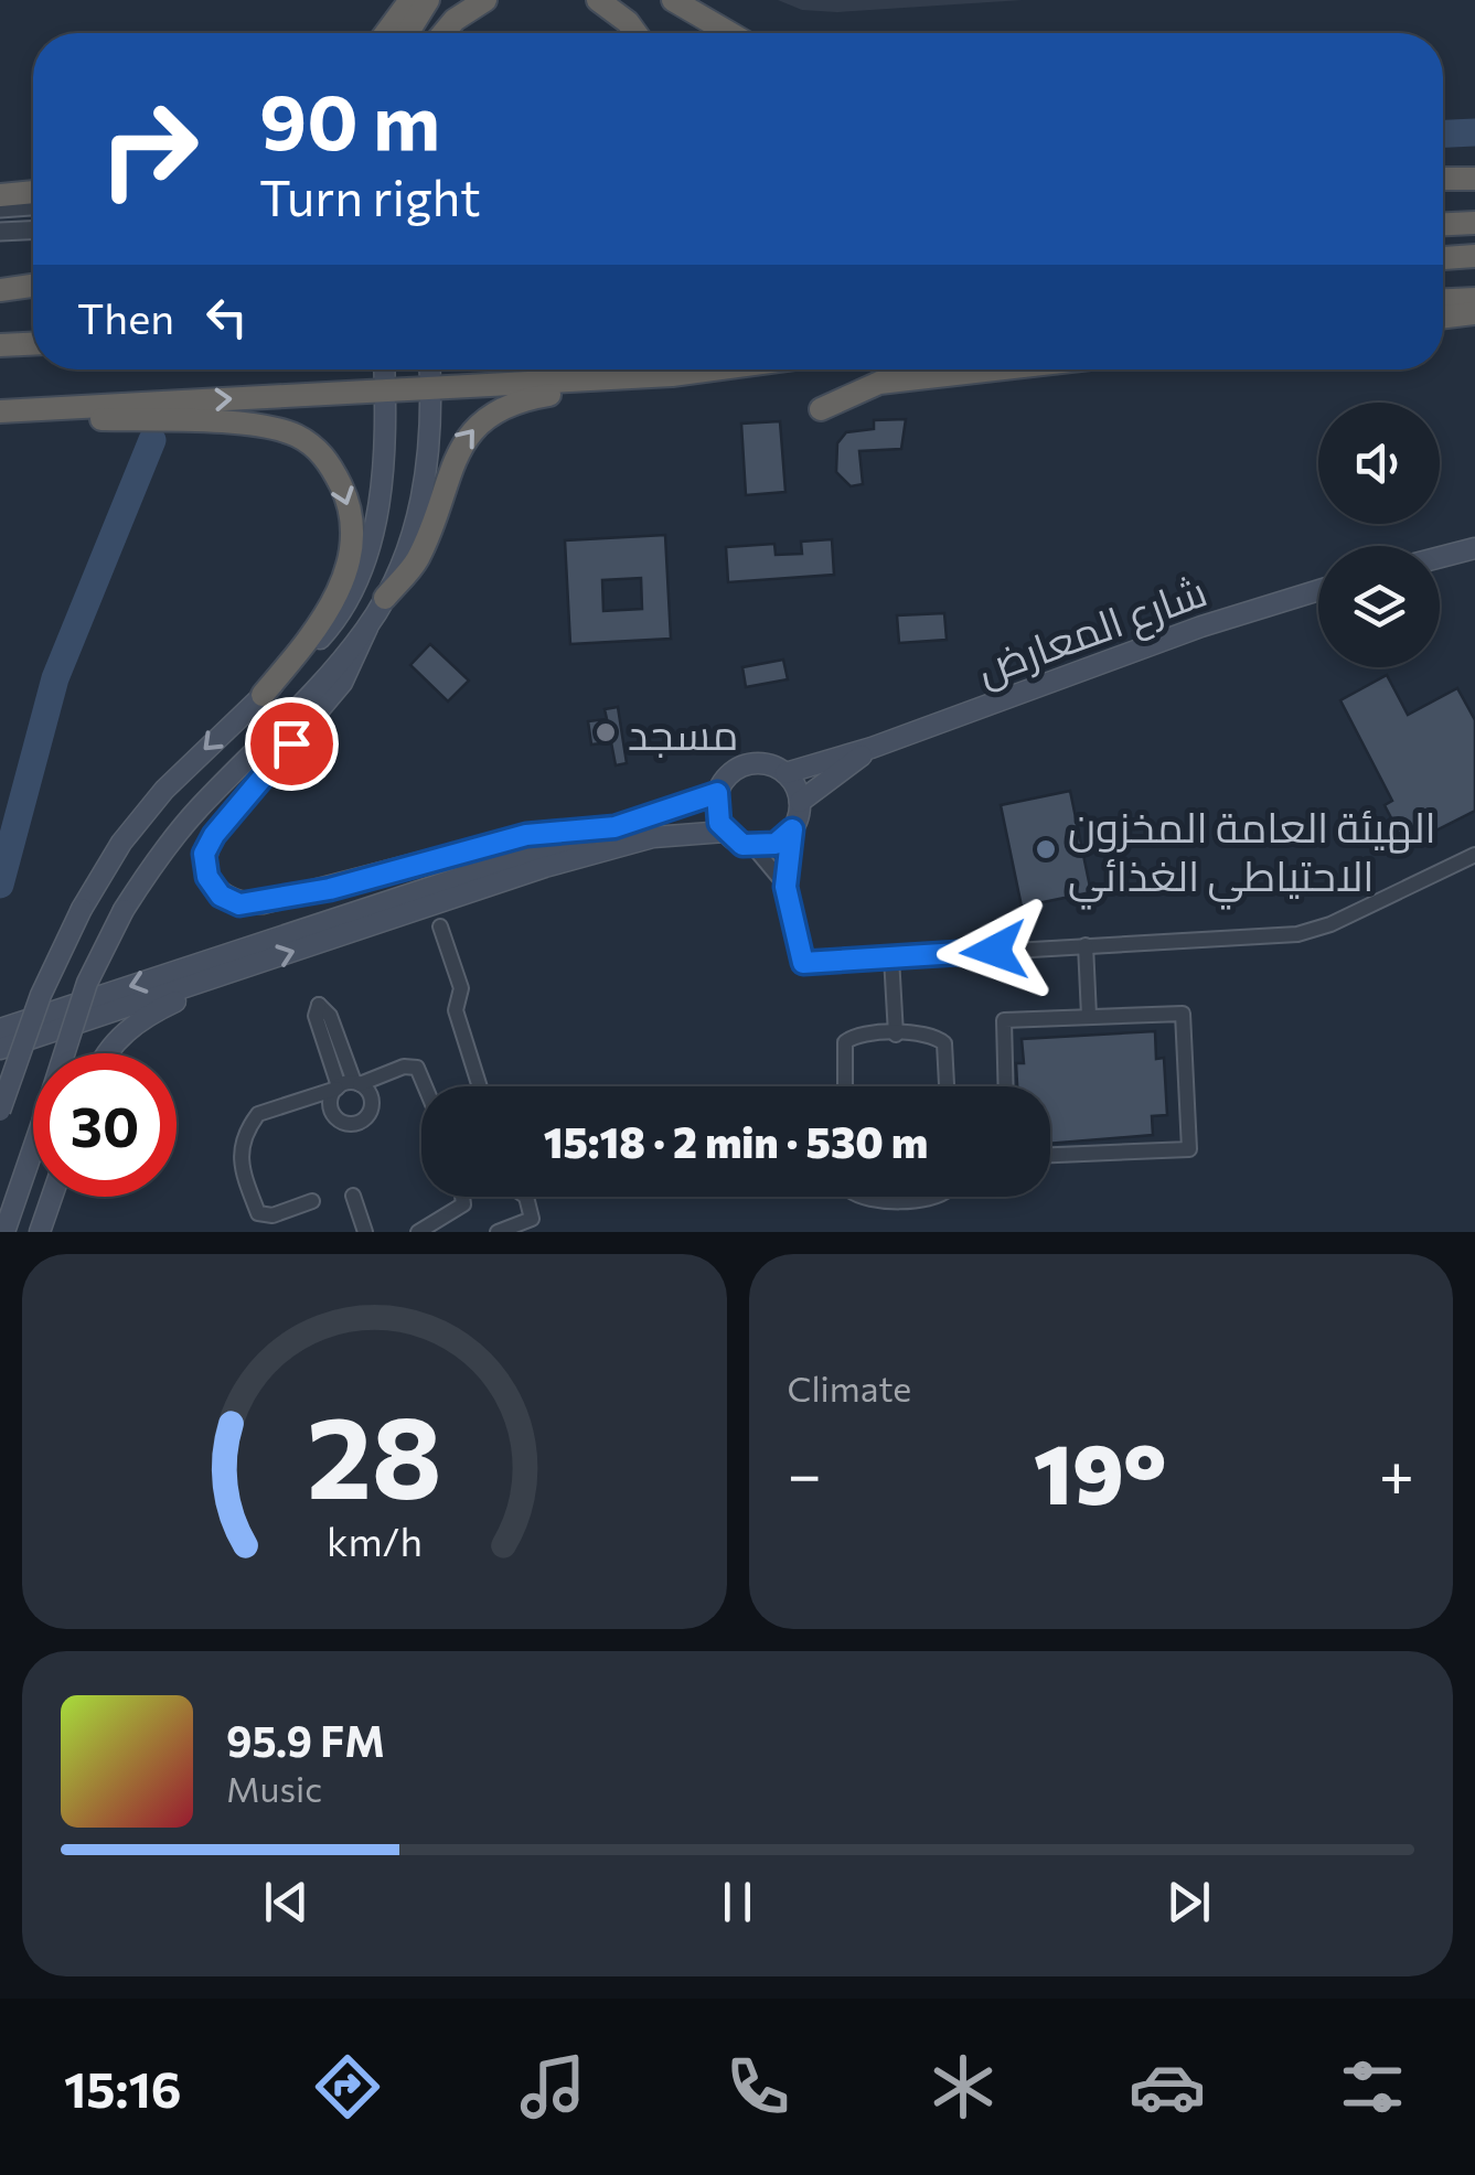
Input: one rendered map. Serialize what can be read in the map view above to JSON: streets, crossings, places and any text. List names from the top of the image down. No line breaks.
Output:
{"streets":{"main road":["شارع المعارض"]},"places":["مسجد","الهيئة العامة المخزون الاحتياطي الغذائي"],"page":{"turn":["90 m","Turn right"],"then":"Then","limit":"30","trip":"15:18 · 2 min · 530 m","tile":"Climate","heat":["−","19°","+"],"song":["95.9 FM","Music"],"tabs":"15:16","gauge":["28","km/h"]}}
